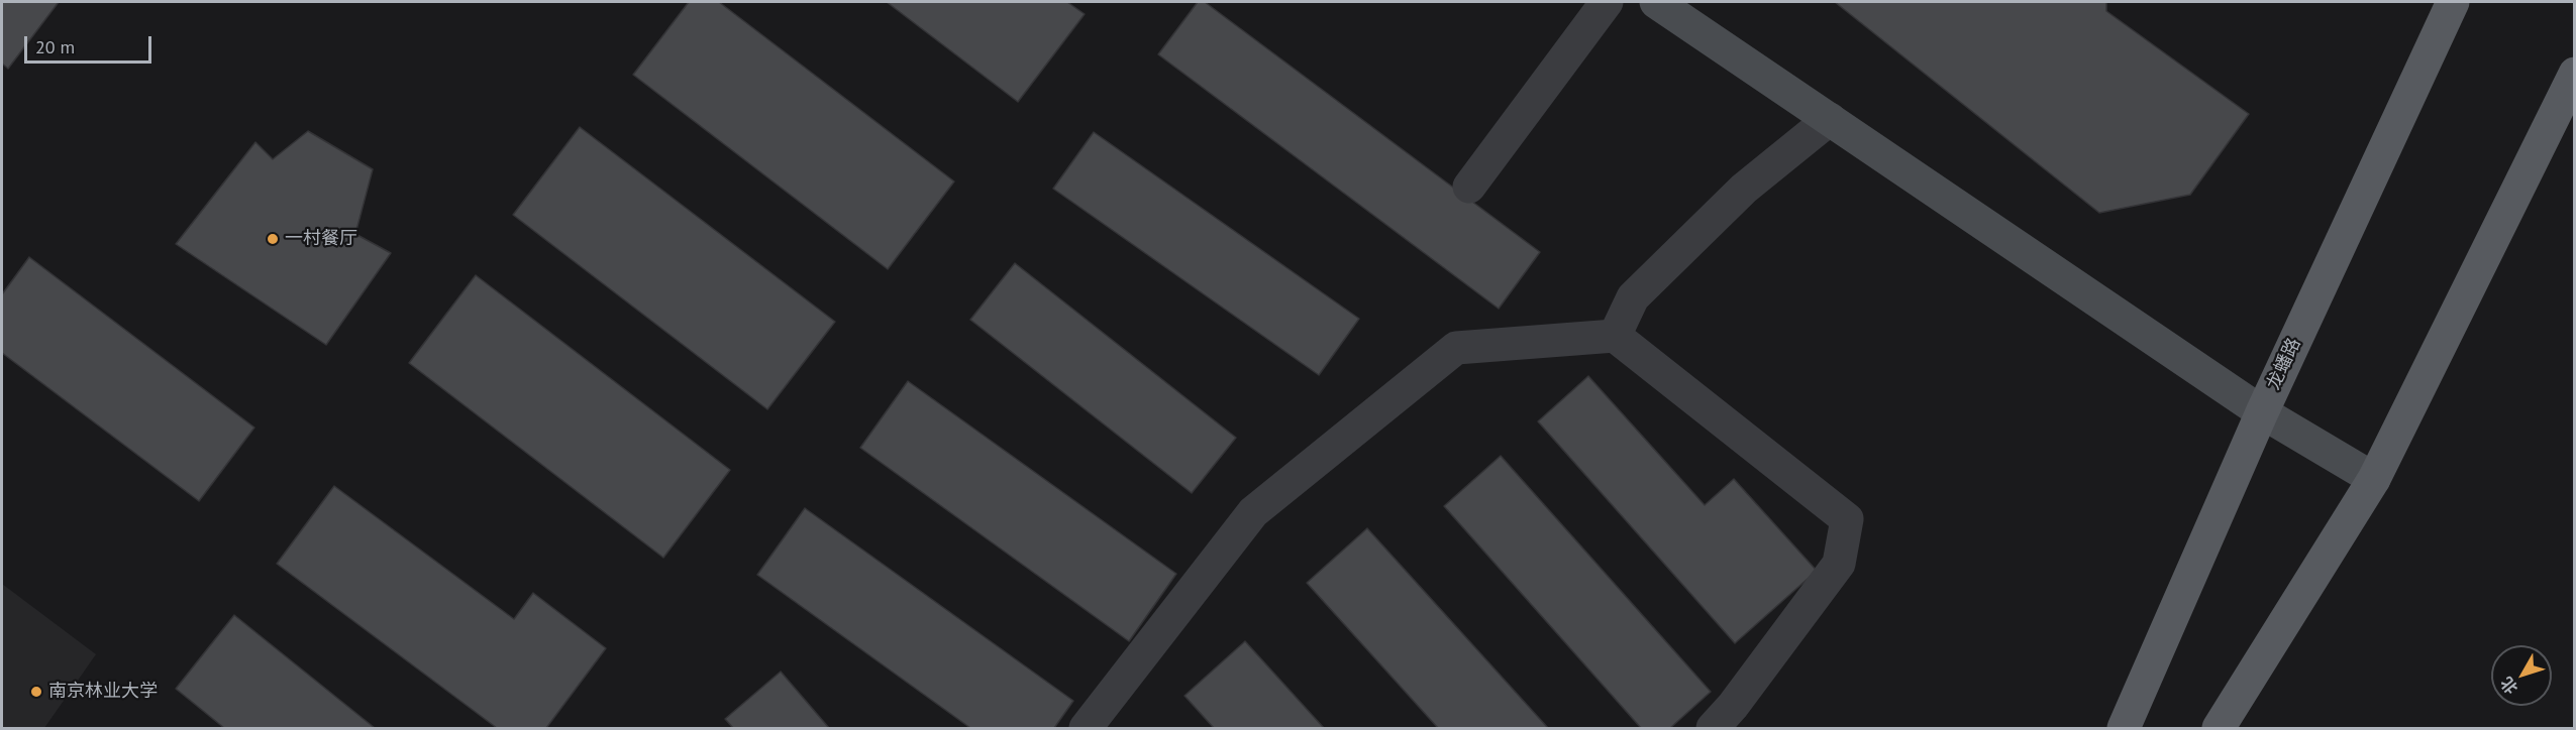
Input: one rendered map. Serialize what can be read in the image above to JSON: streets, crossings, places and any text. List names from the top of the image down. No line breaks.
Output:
{"streets":{"main road":["龙蟠路"]},"places":["一村餐厅","南京林业大学"],"scale_bar":"20 m","north":"bottom left"}
